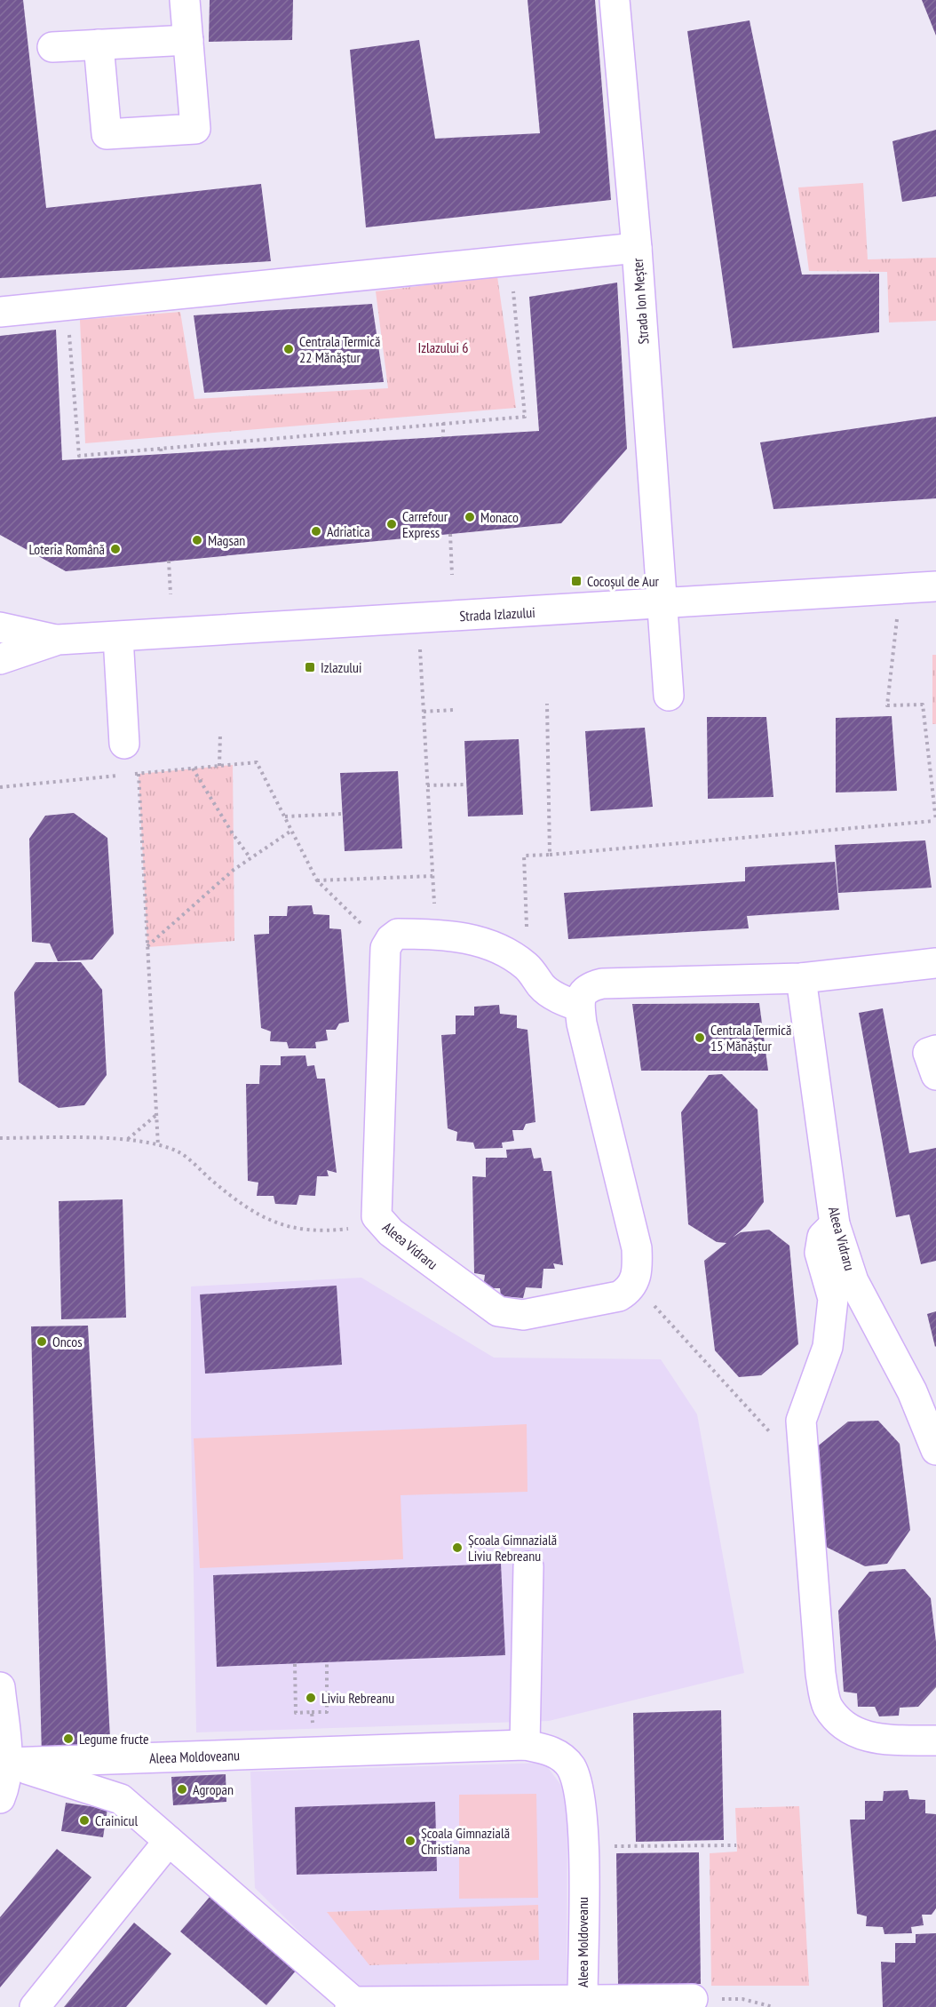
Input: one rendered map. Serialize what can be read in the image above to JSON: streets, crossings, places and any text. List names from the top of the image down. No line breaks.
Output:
{"streets":{"street":["Strada Ion Meșter","Strada Izlazului","Aleea Vidraru","Aleea Moldoveanu"]},"crossings":[["Strada Ion Meșter","Strada Izlazului"]],"parks":["Izlazului 6"],"places":{"other":["Centrala Termică 22 Mănăștur","Monaco","Carrefour Express","Adriatica","Magsan","Loteria Română","Centrala Termică 15 Mănăștur","Oncos","Școala Gimnazială Liviu Rebreanu","Liviu Rebreanu","Legume fructe","Agropan","Crainicul","Școala Gimnazială Christiana"],"transit":["Cocoșul de Aur","Izlazului"]}}
